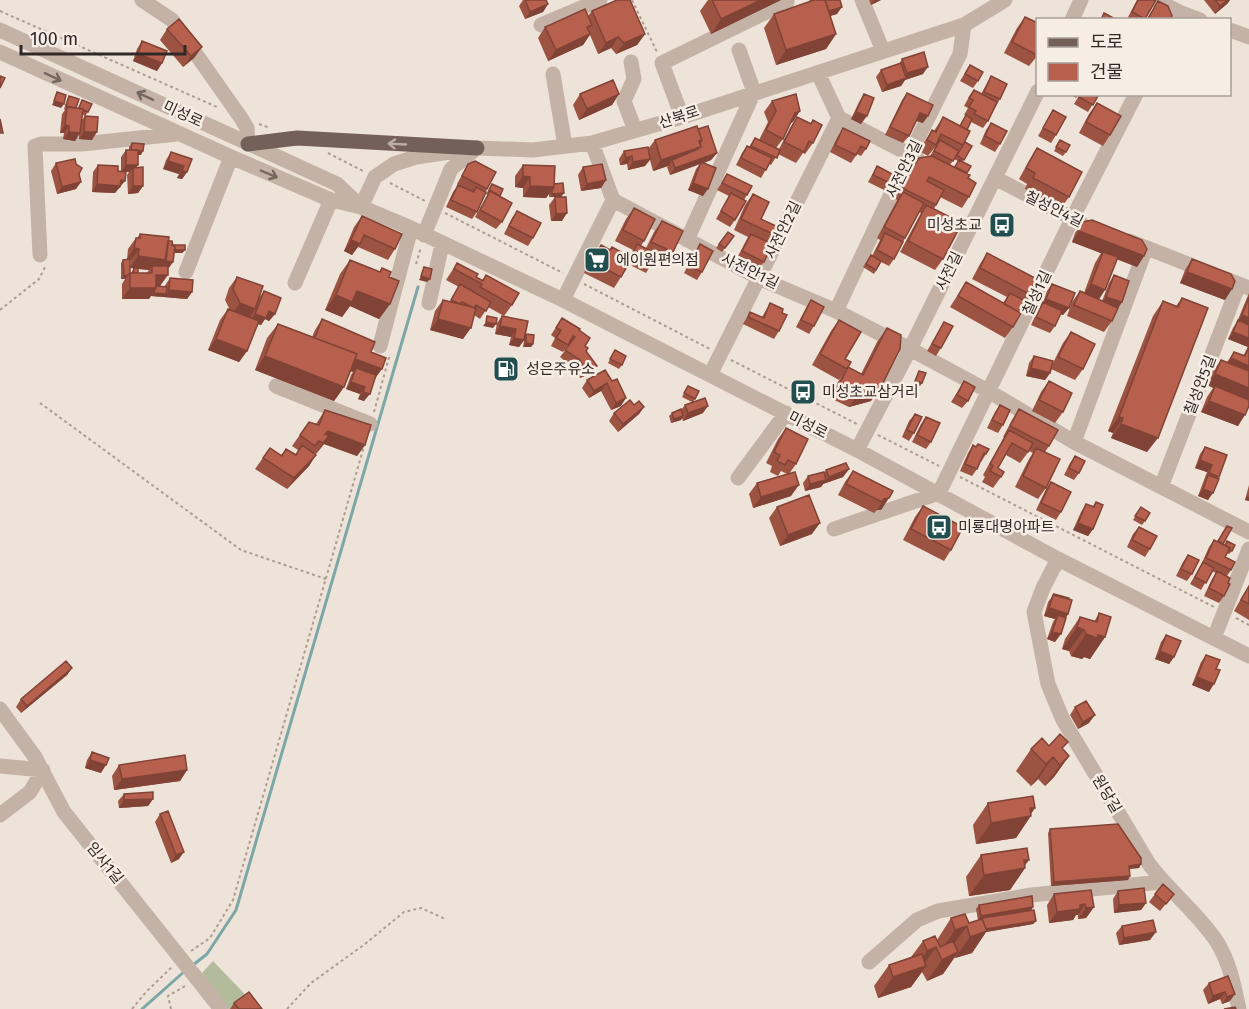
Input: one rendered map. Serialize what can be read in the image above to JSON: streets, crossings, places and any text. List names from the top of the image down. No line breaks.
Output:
{"streets":{"street":["미성로","산북로","사전안3길","칠성안4길","사전안2길","사전안1길","사전길","칠성1길","칠성안5길","원당길","임사1길"]},"crossings":[["미성로","사전안2길"],["미성로","사전길"],["미성로","칠성1길"],["미성로","원당길"],["산북로","사전안3길"],["사전안3길","사전안1길"],["칠성안4길","사전길"],["칠성안4길","칠성1길"],["사전안2길","사전안1길"],["사전안1길","사전길"],["사전안1길","칠성1길"]],"places":{"bus stop":["미성초교","미성초교삼거리","미룡대명아파트"],"supermarket":["에이원편의점"],"fuel station":["성은주유소"]},"legend":["도로","건물"],"scale_bar":"100 m"}
